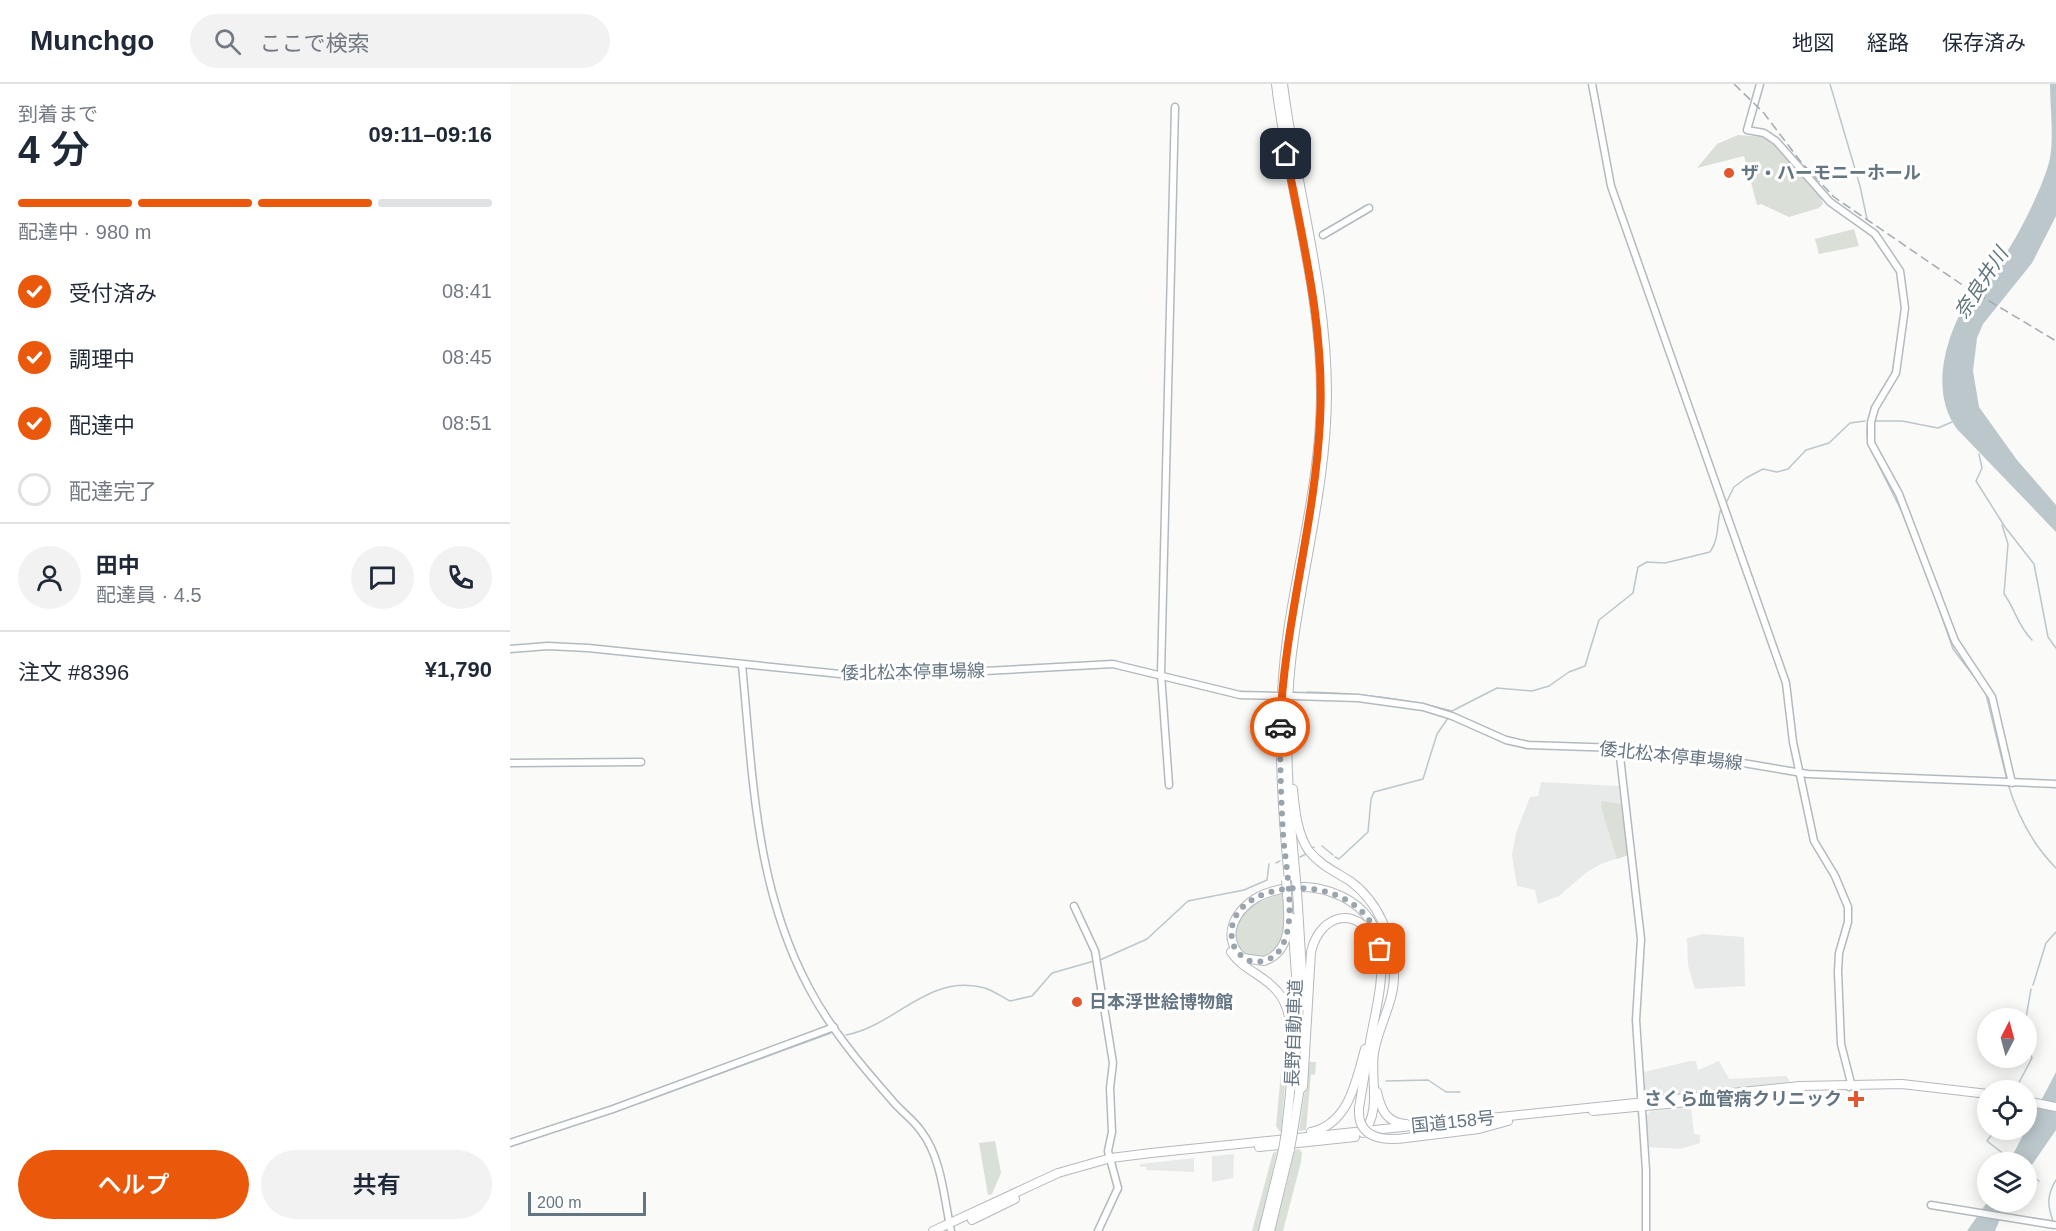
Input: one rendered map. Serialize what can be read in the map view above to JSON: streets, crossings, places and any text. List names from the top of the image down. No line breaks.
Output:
{"streets":{"highway":["長野自動車道","国道158号"],"street":["倭北松本停車場線"]},"water":["奈良井川"],"places":{"other":["ザ・ハーモニーホール","日本浮世絵博物館"],"health":["さくら血管病クリニック"]},"scale_bar":"200 m","north":"top","page":{"header":"Munchgo","search":"ここで検索","nav":["地図","経路","保存済み"],"heading":["4 分","到着まで","09:11–09:16"],"panel":["田中","配達員 · 4.5","注文 #8396","¥1,790"],"bar":"配達中 · 980 m","list":[["受付済み","08:41"],["調理中","08:45"],["配達中","08:51"],"配達完了"],"buttons":["ヘルプ","共有"],"scale":"200 m"}}
